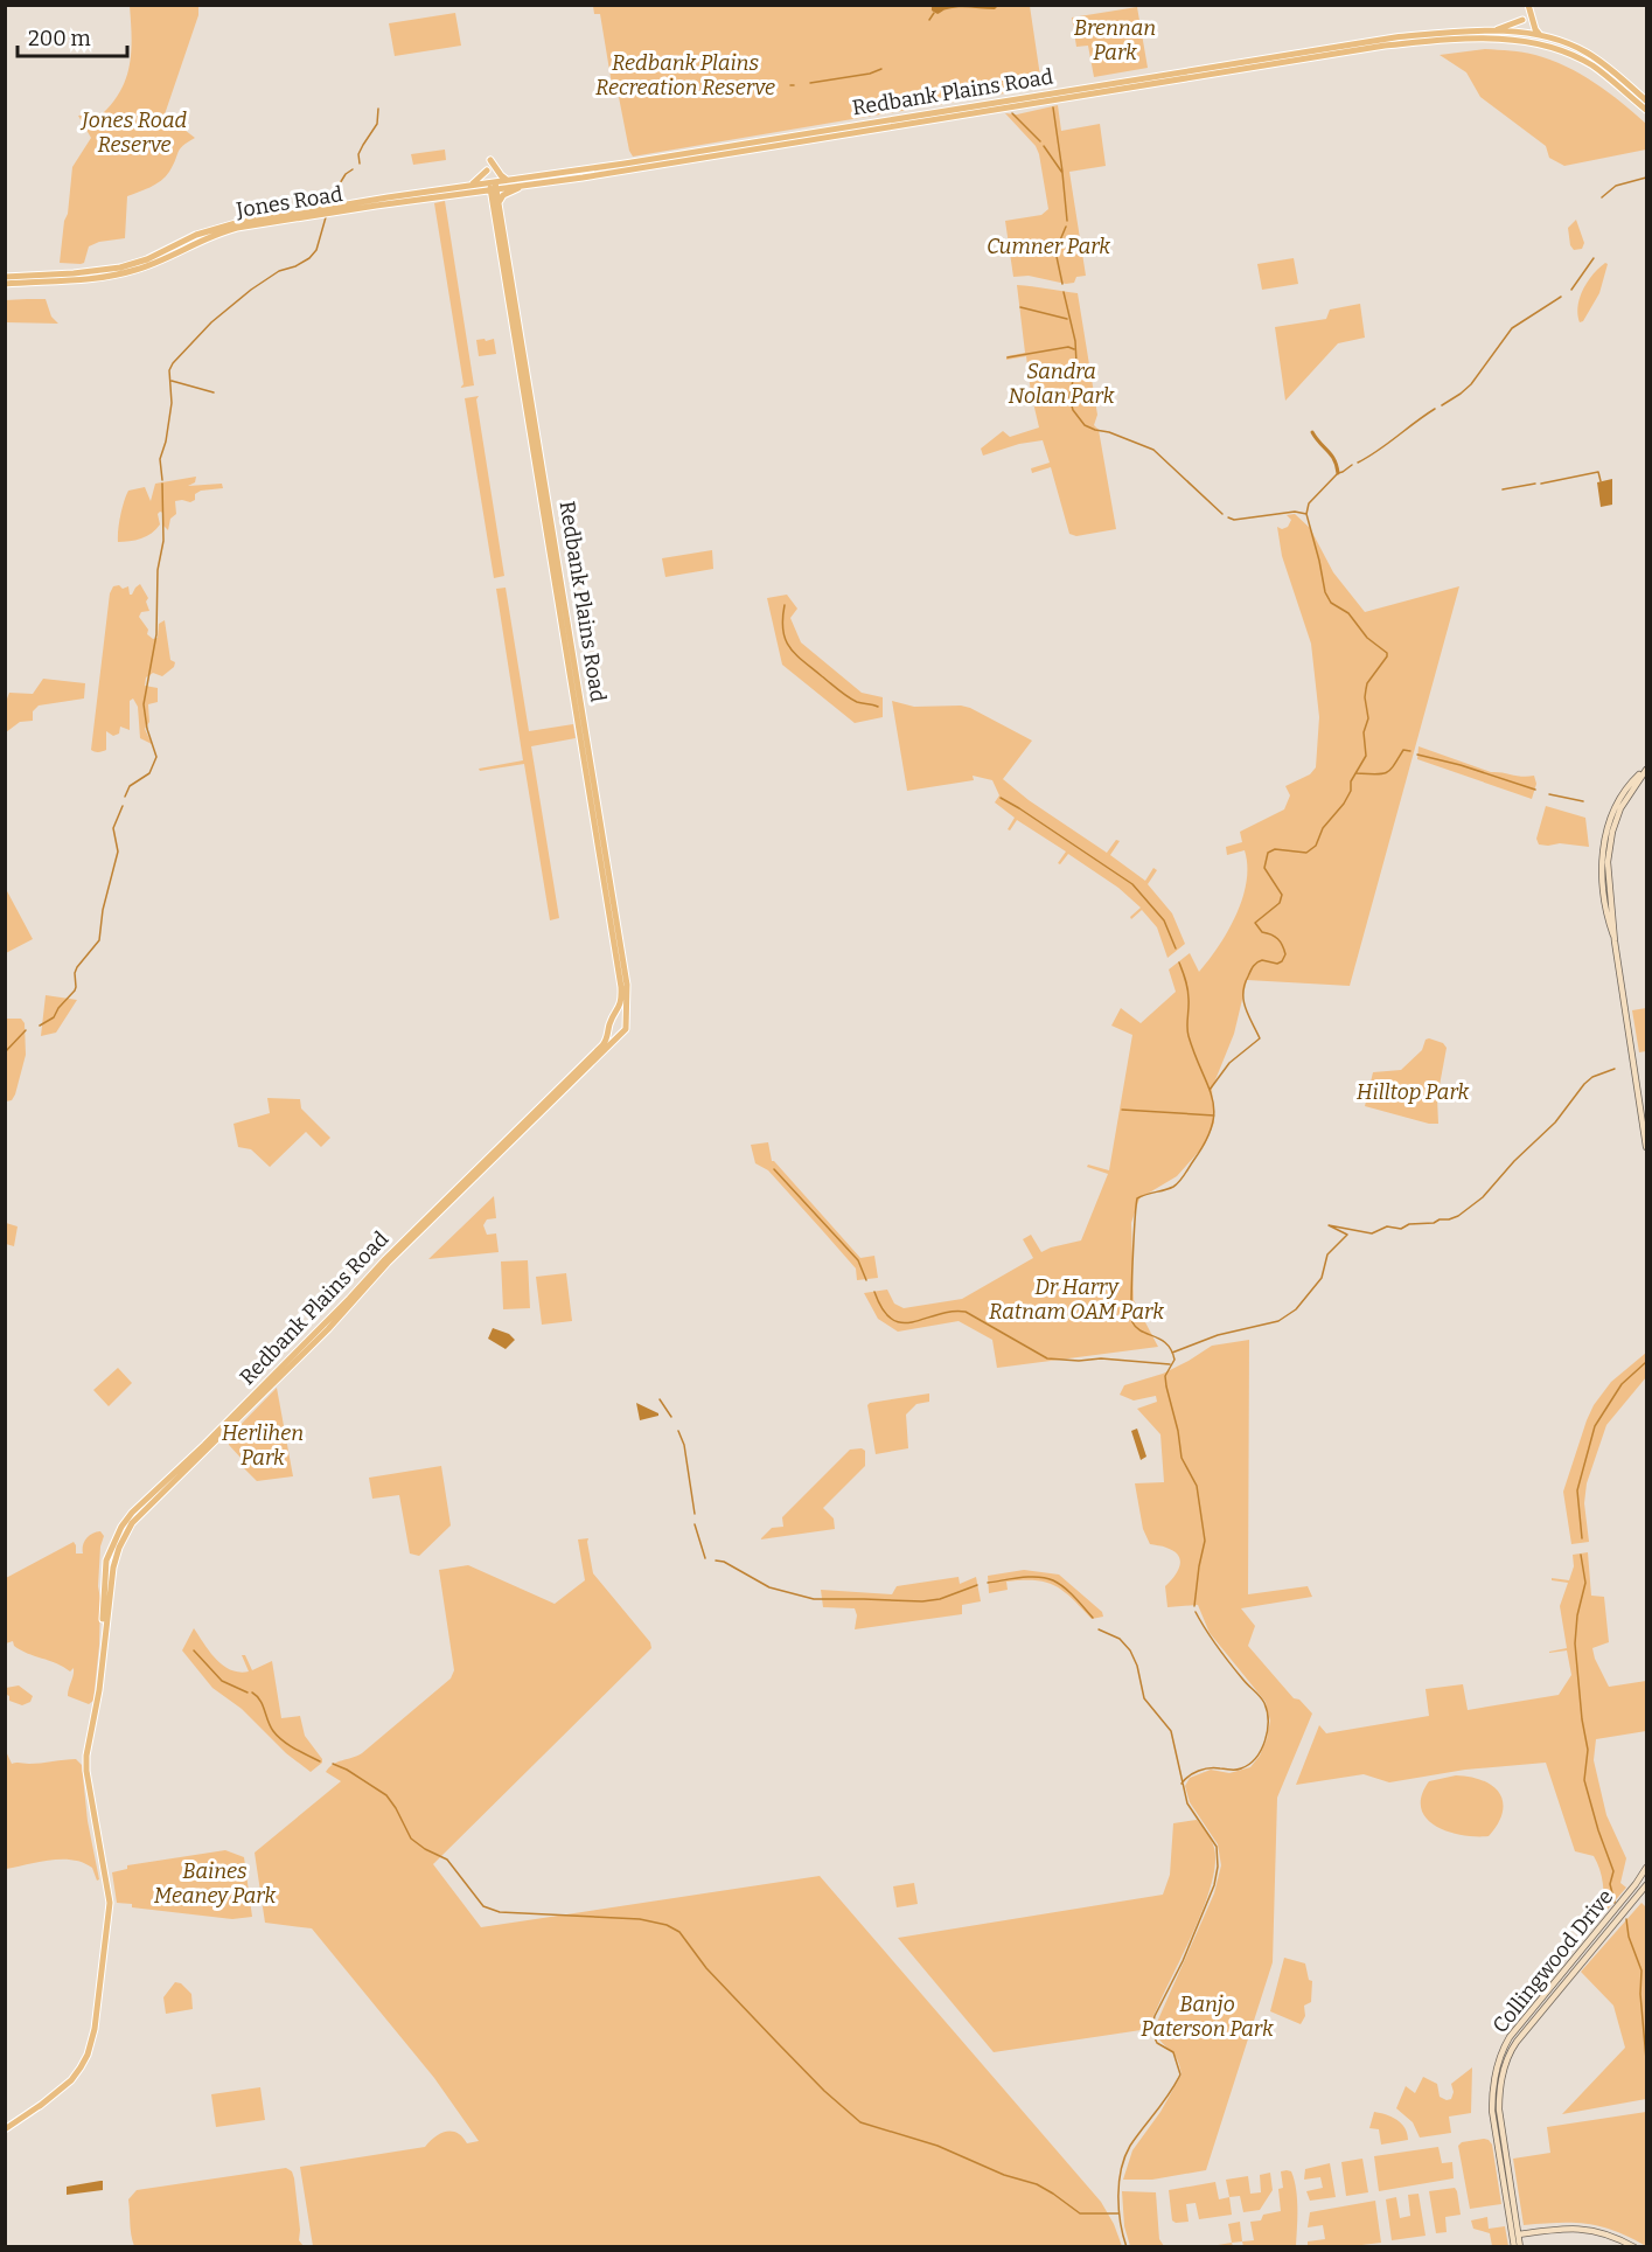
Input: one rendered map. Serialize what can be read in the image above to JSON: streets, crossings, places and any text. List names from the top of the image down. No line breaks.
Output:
{"streets":{"main road":["Redbank Plains Road","Jones Road","Collingwood Drive"]},"crossings":[["Redbank Plains Road","Jones Road"]],"parks":["Brennan Park","Redbank Plains Recreation Reserve","Jones Road Reserve","Cumner Park","Sandra Nolan Park","Hilltop Park","Dr Harry Ratnam OAM Park","Herlihen Park","Baines Meaney Park","Banjo Paterson Park"],"scale_bar":"200 m"}
